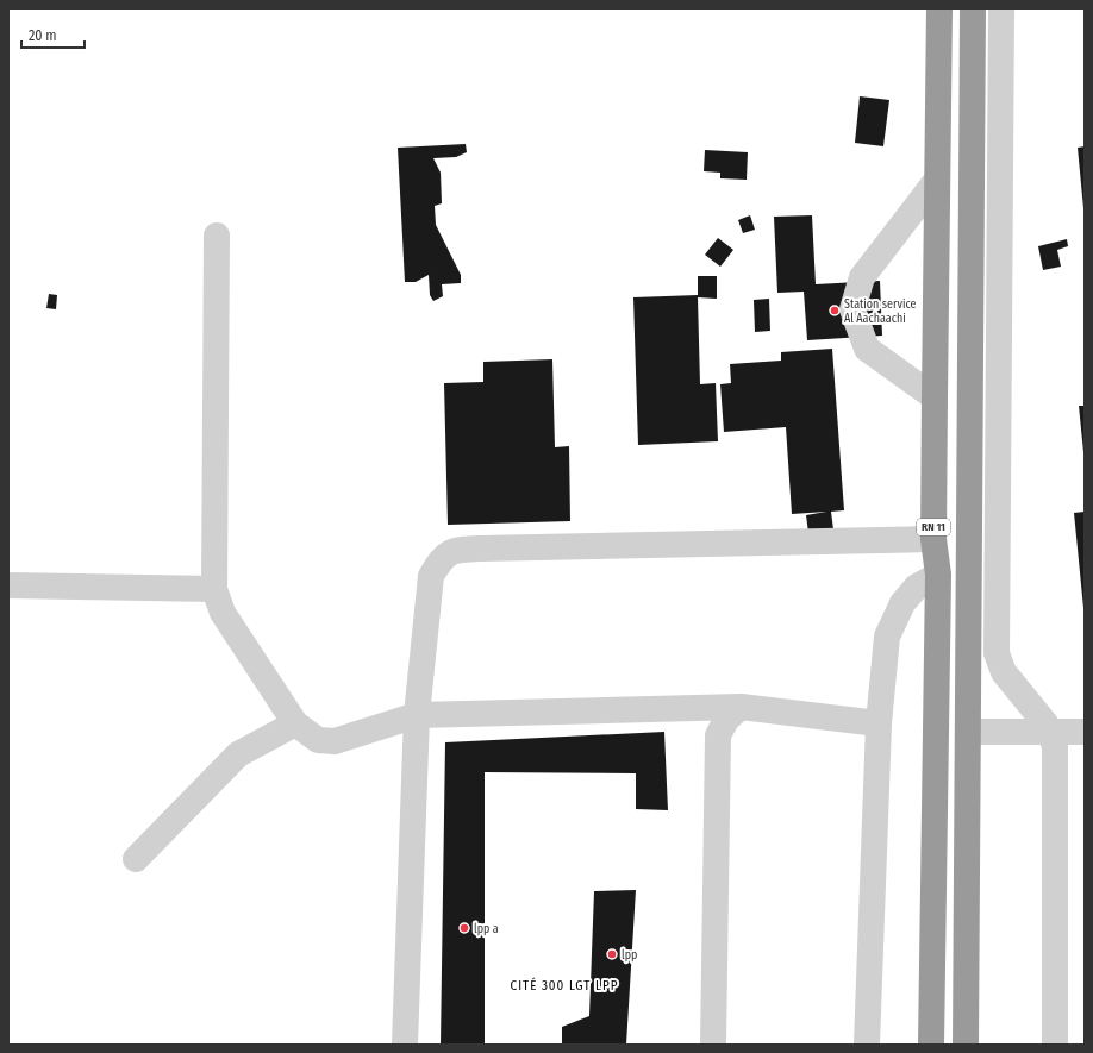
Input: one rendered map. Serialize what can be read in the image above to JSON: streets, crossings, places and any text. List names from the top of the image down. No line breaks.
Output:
{"streets":{"highway":["RN 11"]},"districts":["CITÉ 300 LGT LPP"],"places":["Station service Al Aachaachi","lpp a","lpp"],"scale_bar":"20 m"}
